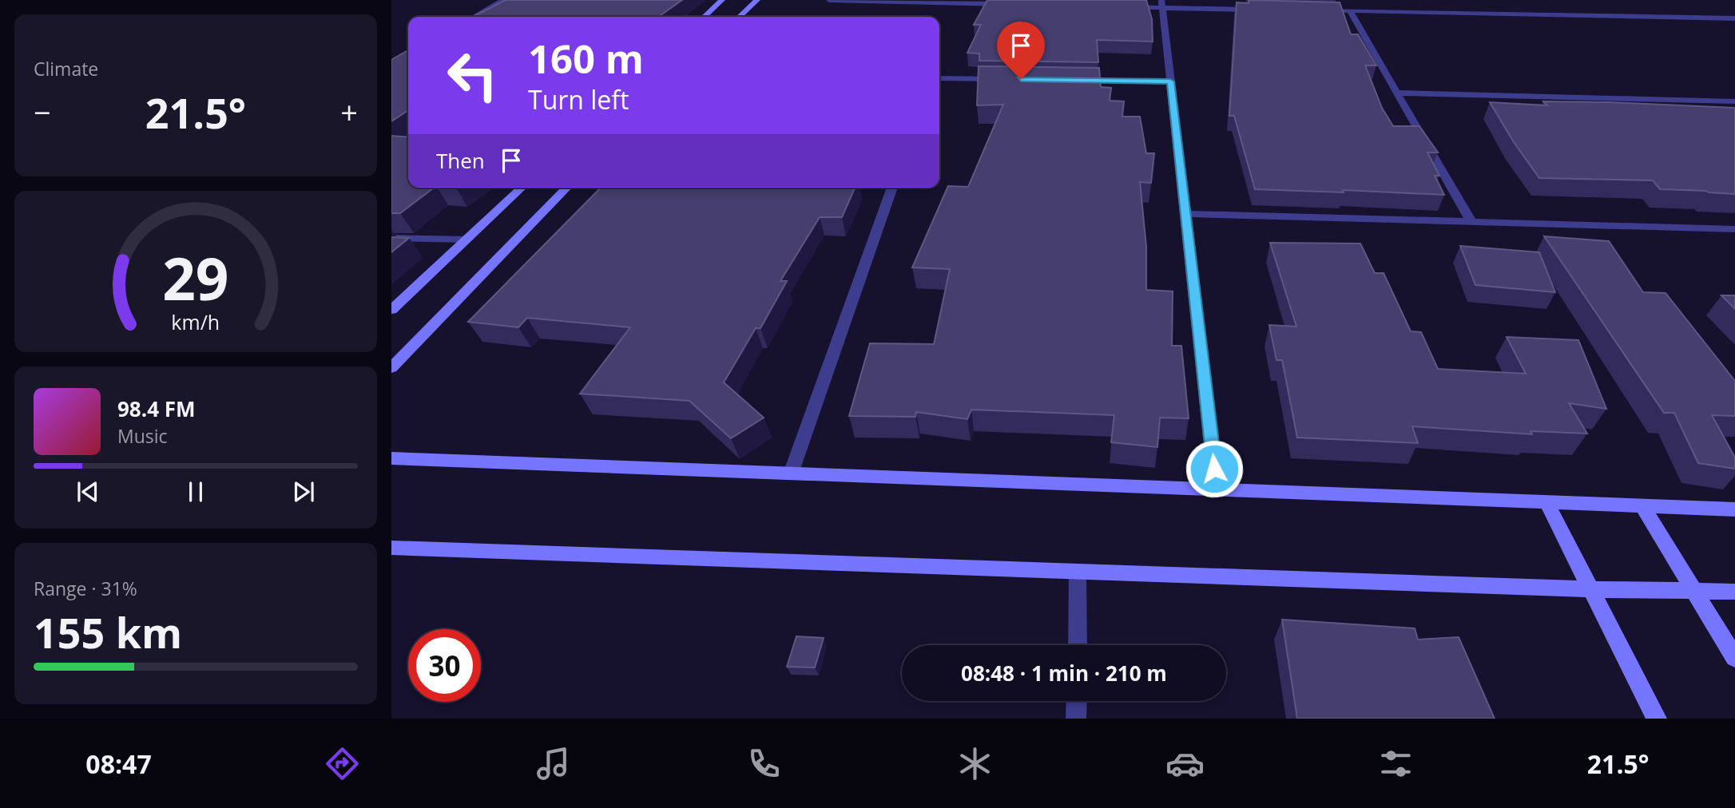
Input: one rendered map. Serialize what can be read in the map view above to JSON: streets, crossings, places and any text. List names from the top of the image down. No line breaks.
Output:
{"page":{"tile":["Climate",["Range · 31%","155 km"]],"turn":["160 m","Turn left"],"heat":["−","21.5°","+"],"then":"Then","song":["98.4 FM","Music"],"limit":"30","trip":"08:48 · 1 min · 210 m","tabs":["08:47","21.5°"],"gauge":["29","km/h"]}}
